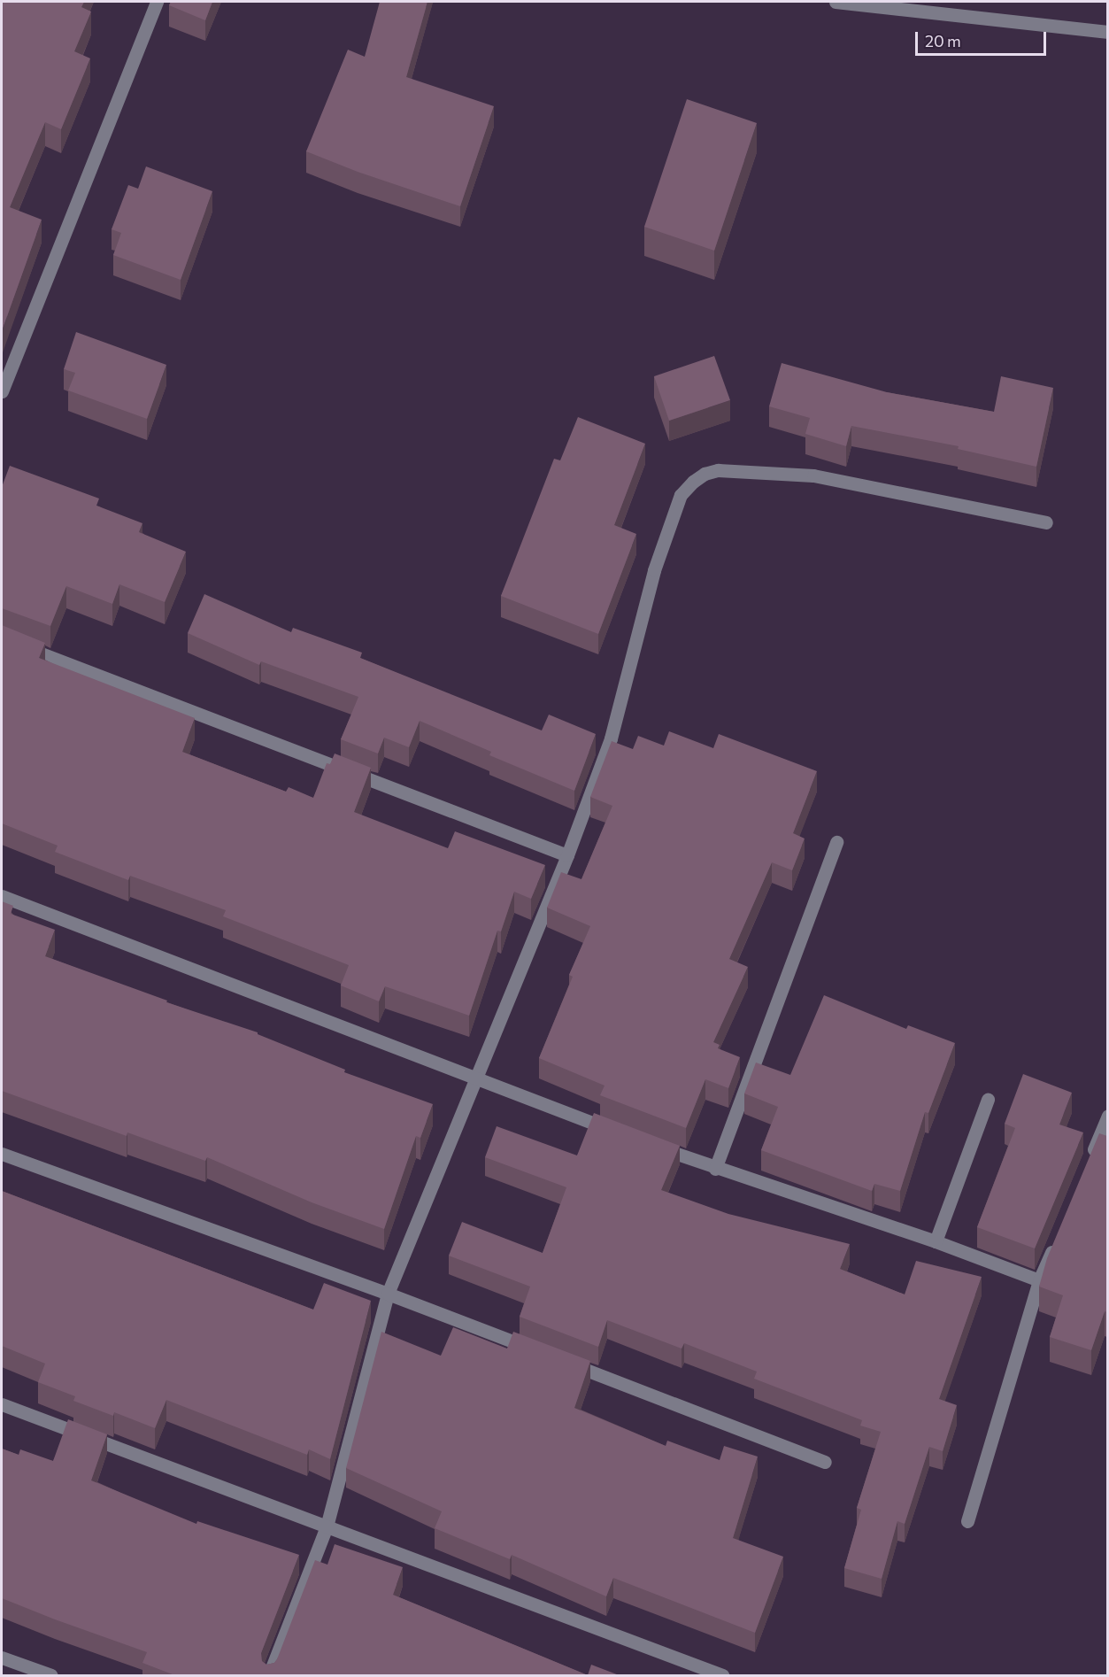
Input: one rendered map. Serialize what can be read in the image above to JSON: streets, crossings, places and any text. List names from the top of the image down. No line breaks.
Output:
{"scale_bar":"20 m"}
